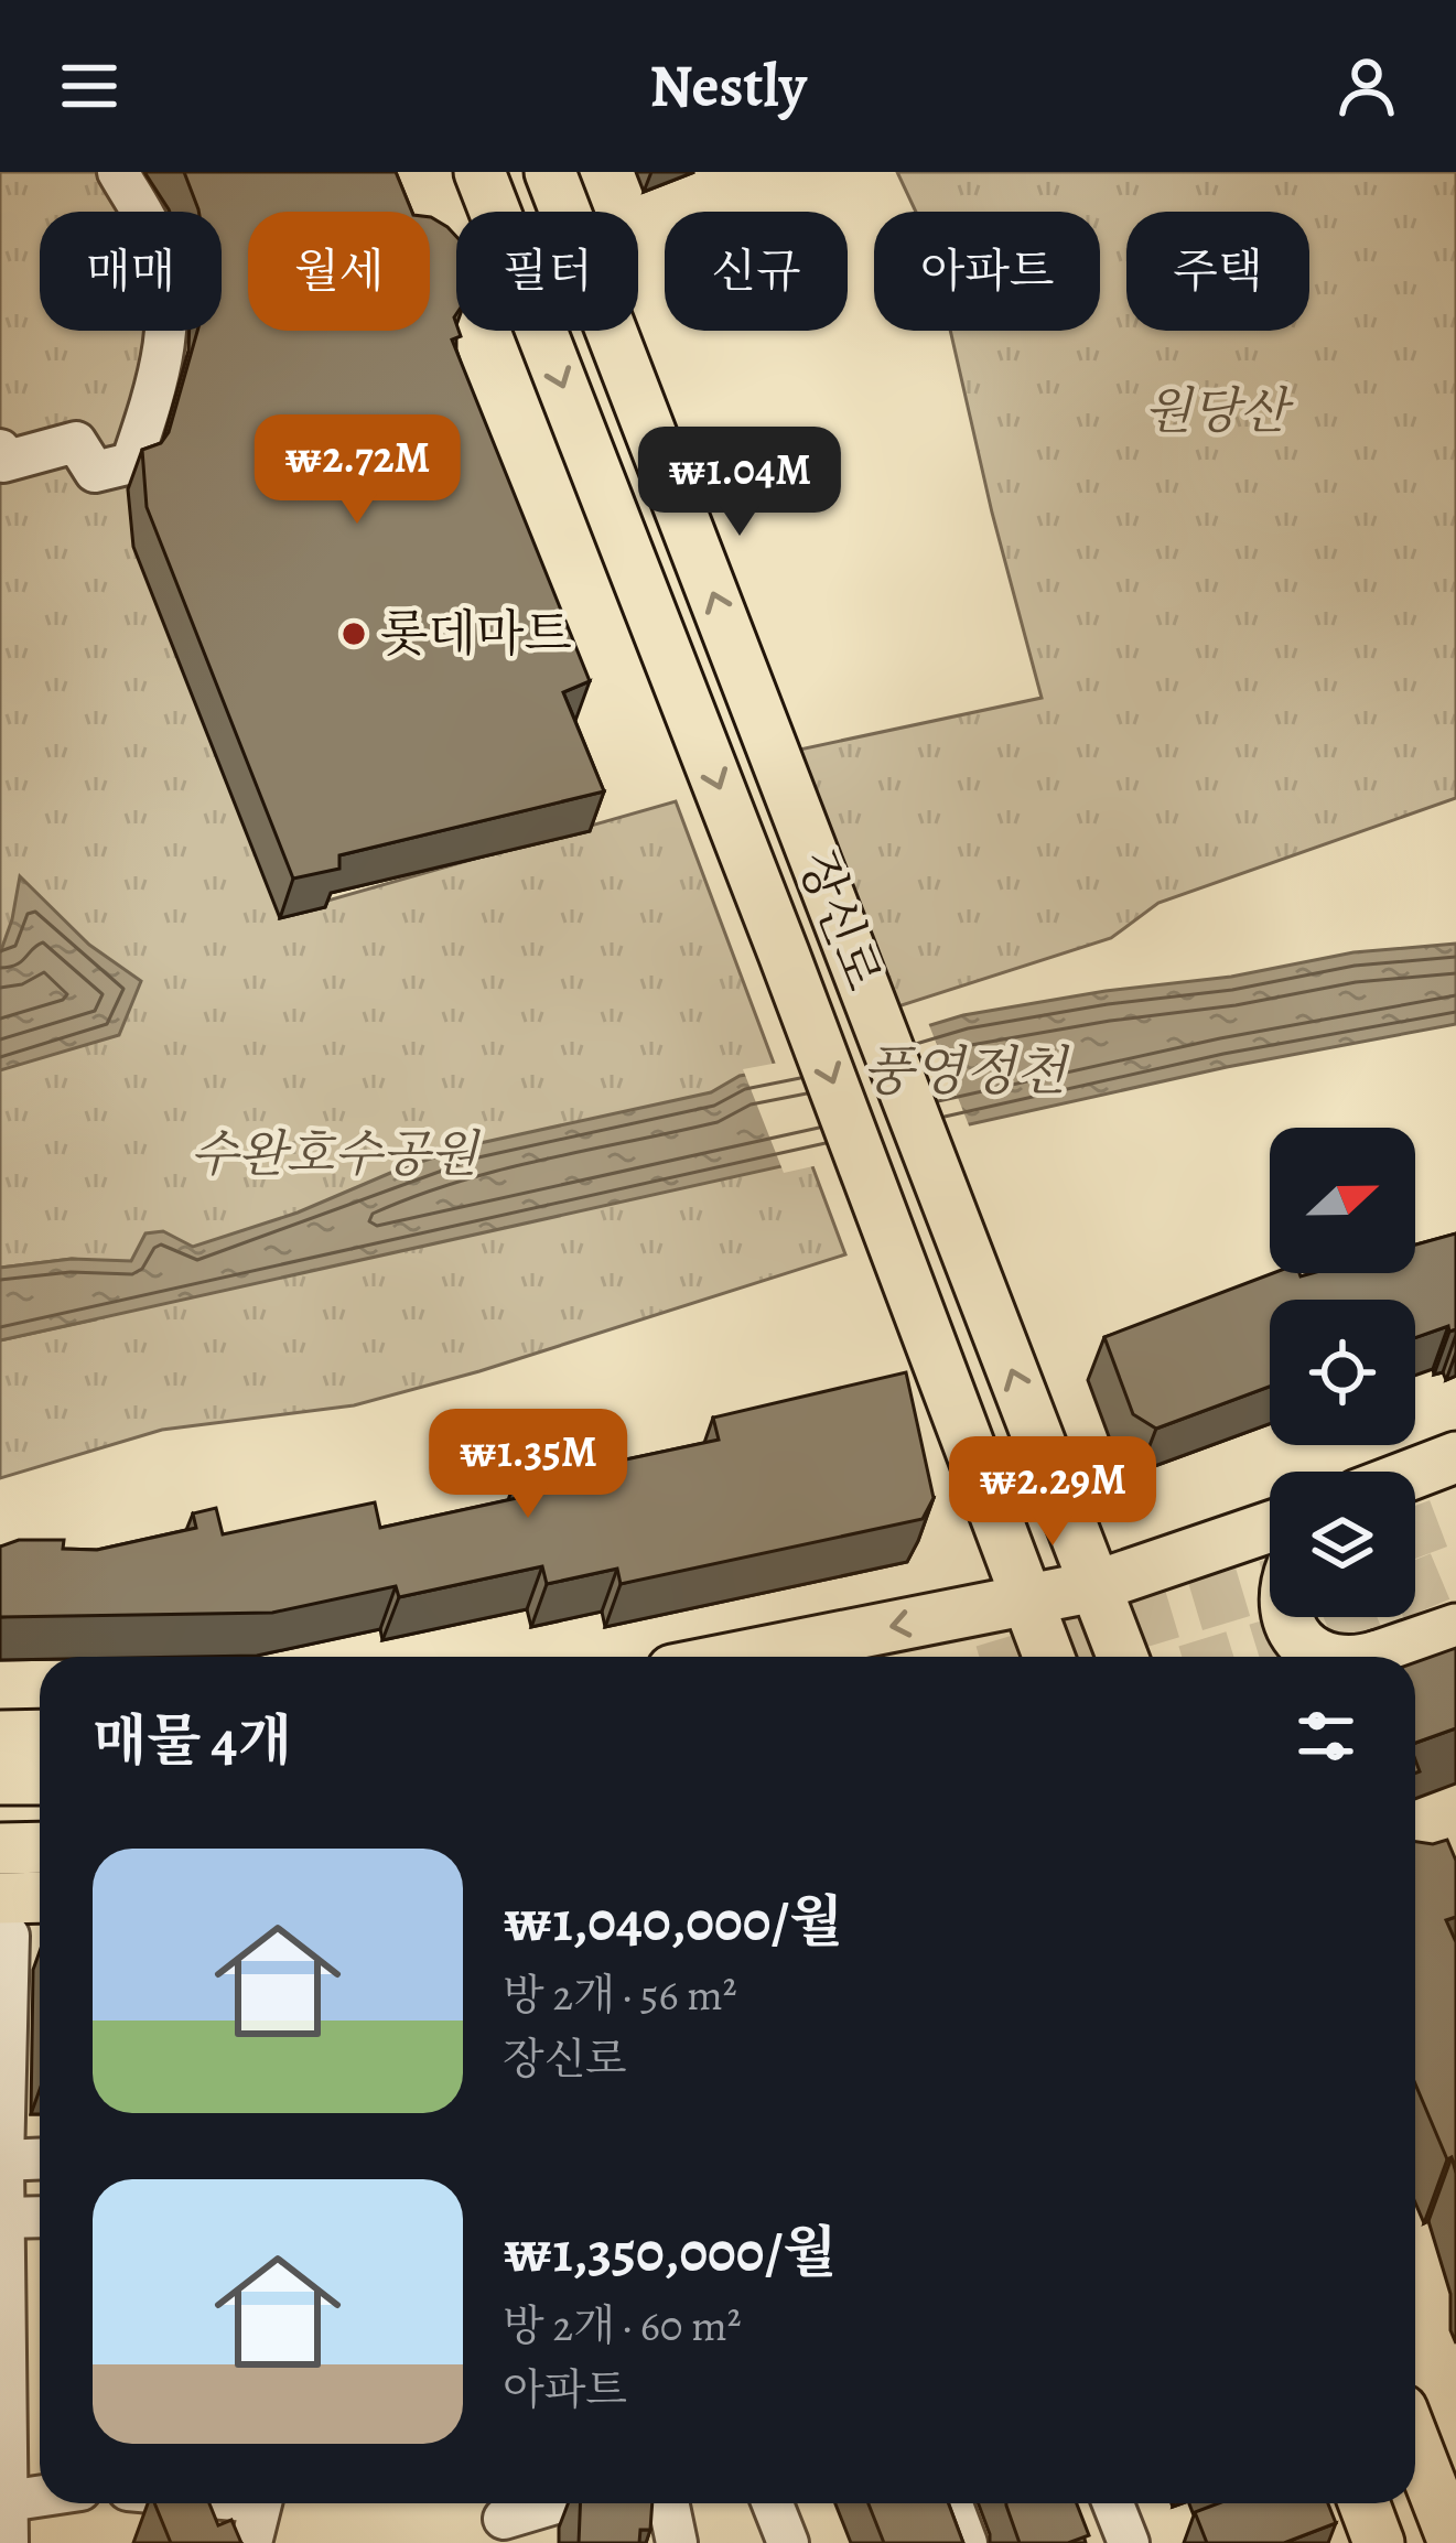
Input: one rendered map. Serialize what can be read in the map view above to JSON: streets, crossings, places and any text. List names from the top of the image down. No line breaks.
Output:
{"streets":{"main road":["장신로"]},"water":["풍영정천"],"parks":["원당산","수완호수공원"],"places":["롯데마트"],"north":"right","page":{"header":"Nestly","chip":["매매","월세","필터","신규","아파트","주택"],"price":["₩2.72M","₩1.04M","₩1.35M","₩2.29M"],"heading":"매물 4개","list":[{"name":"₩1,040,000/월","note":"방 2개 · 56 m² · 장신로"},{"name":"₩1,350,000/월","note":"방 2개 · 60 m² · 아파트"}]}}
